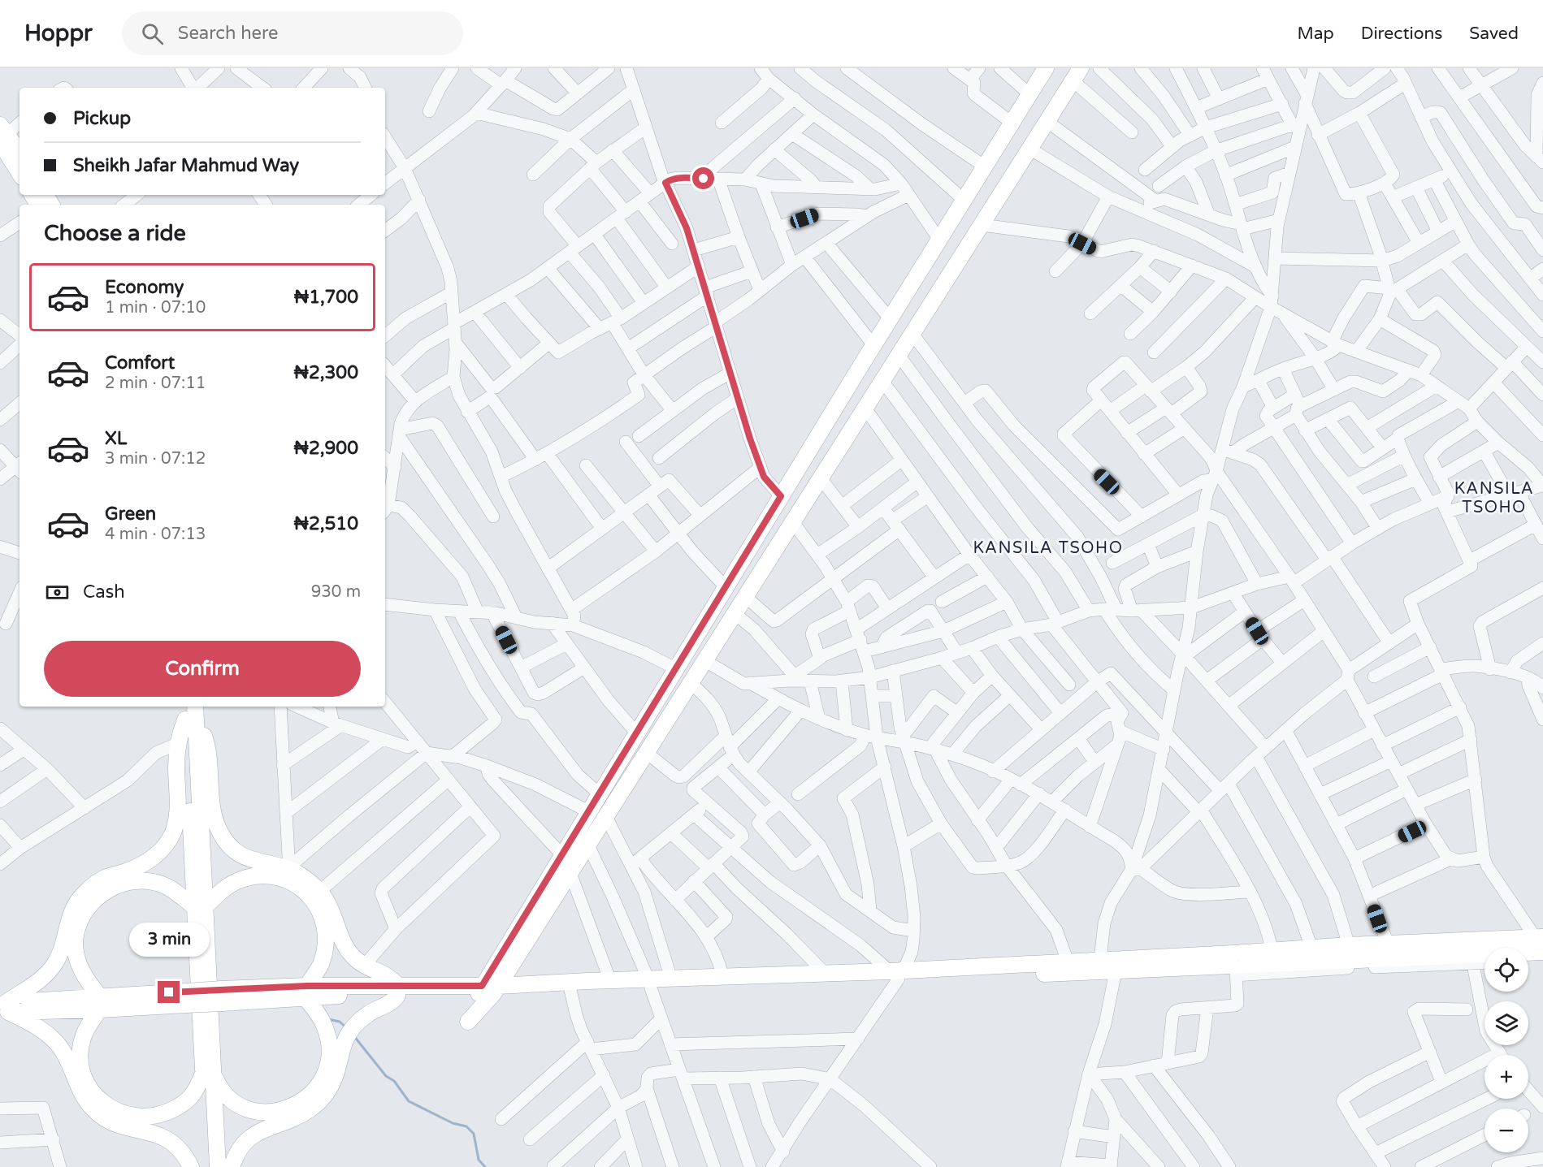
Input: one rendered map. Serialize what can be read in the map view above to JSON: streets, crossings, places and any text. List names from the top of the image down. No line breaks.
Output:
{"districts":["KANSILA TSOHO","KANSILA TSOHO"],"page":{"header":"Hoppr","search":"Search here","nav":["Map","Directions","Saved"],"banner":["Pickup","Sheikh Jafar Mahmud Way"],"heading":"Choose a ride","list":[{"name":"Economy","note":"1 min · 07:10","value":"₦1,700"},{"name":"Comfort","note":"2 min · 07:11","value":"₦2,300"},{"name":"XL","note":"3 min · 07:12","value":"₦2,900"},{"name":"Green","note":"4 min · 07:13","value":"₦2,510"}],"pay":["Cash","930 m"],"buttons":"Confirm","bubble":"3 min","map_buttons":["+","−"]}}
